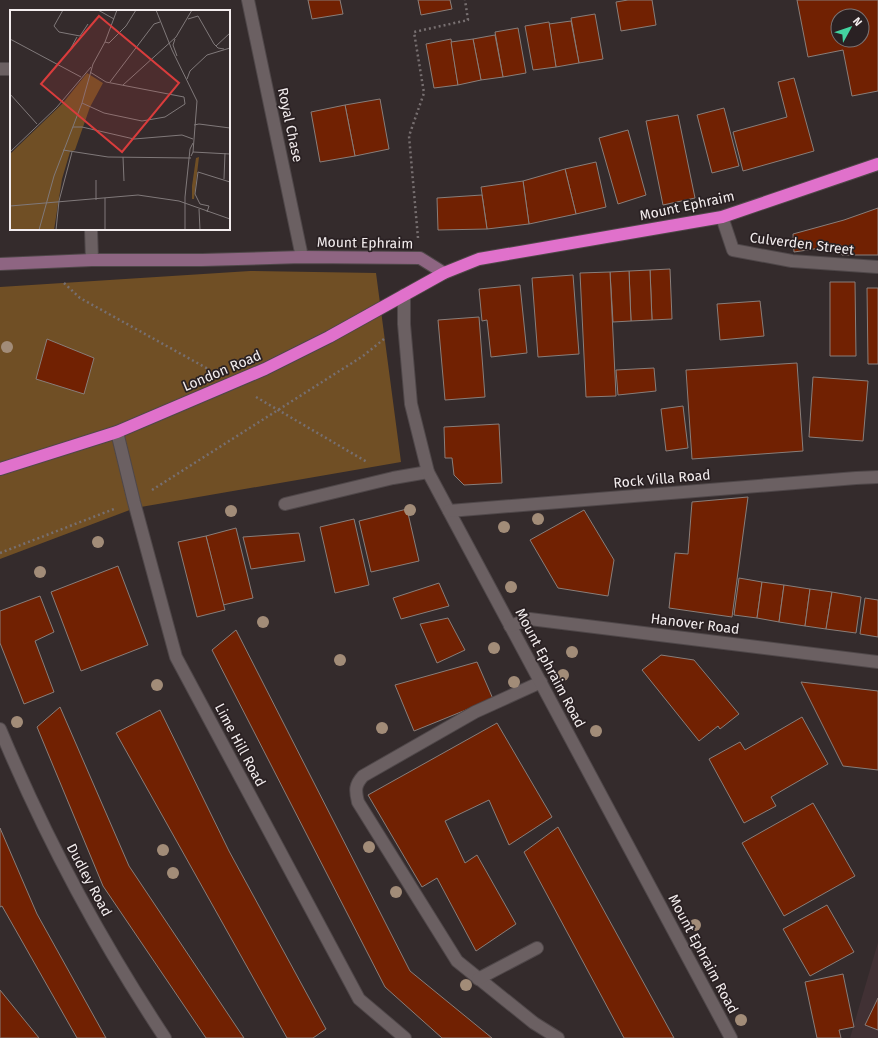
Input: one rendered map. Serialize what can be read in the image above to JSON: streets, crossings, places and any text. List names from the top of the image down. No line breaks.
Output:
{"streets":{"highway":["Mount Ephraim","London Road"],"street":["Royal Chase","Culverden Street","Rock Villa Road","Hanover Road","Mount Ephraim Road","Lime Hill Road","Dudley Road"]},"crossings":[["Royal Chase","Mount Ephraim"],["Mount Ephraim","Culverden Street"],["Mount Ephraim","London Road"],["London Road","Mount Ephraim Road"],["London Road","Lime Hill Road"],["Rock Villa Road","Mount Ephraim Road"],["Hanover Road","Mount Ephraim Road"]],"north":"top right"}
